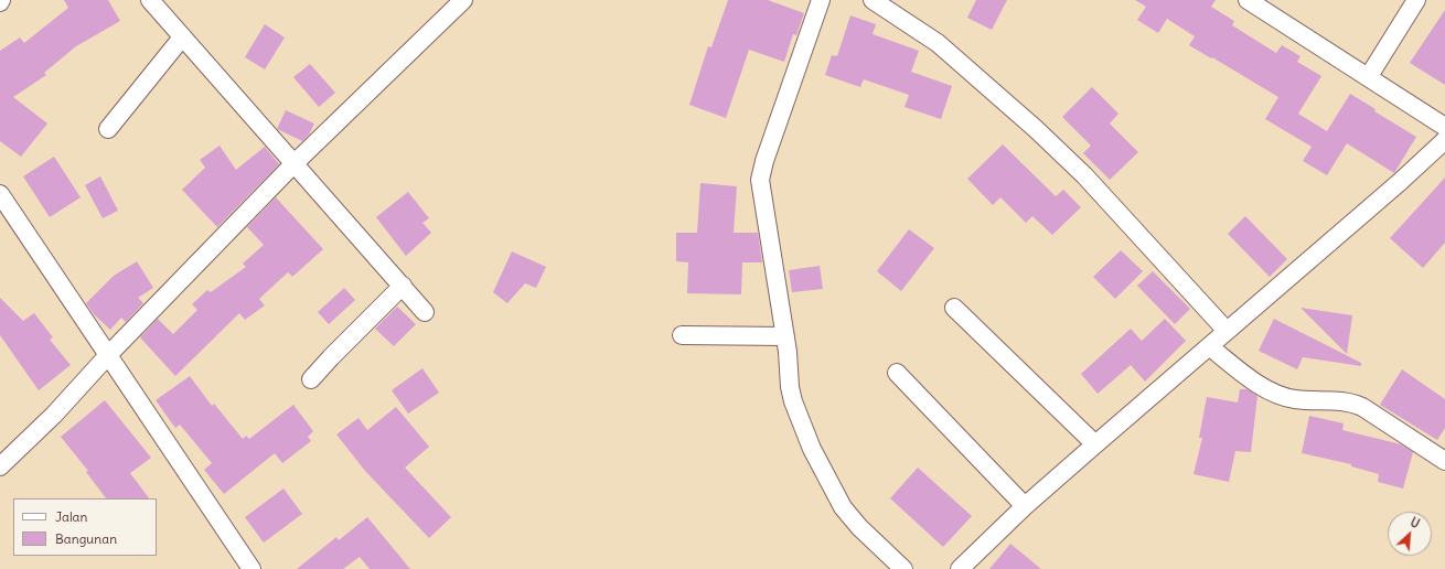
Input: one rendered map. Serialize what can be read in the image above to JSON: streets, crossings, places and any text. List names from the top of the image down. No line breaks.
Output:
{"legend":["Jalan","Bangunan"],"north":"top right"}
